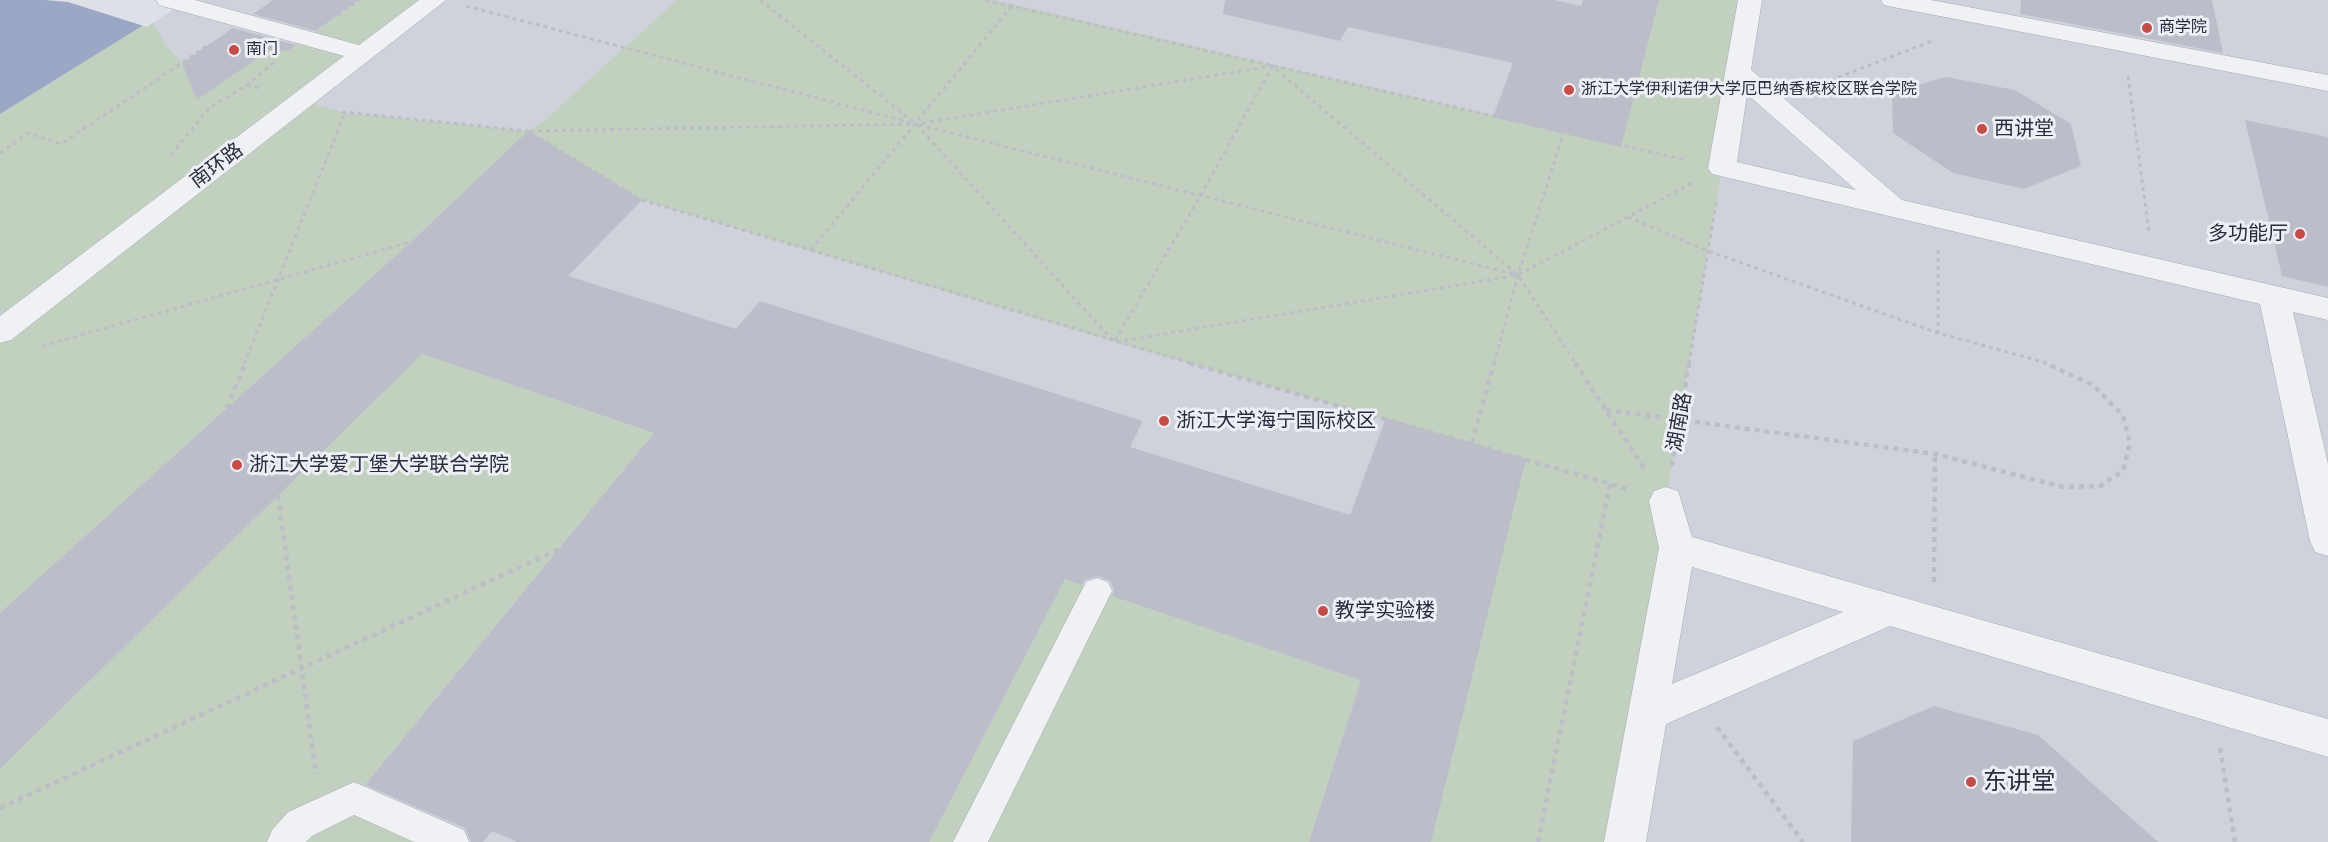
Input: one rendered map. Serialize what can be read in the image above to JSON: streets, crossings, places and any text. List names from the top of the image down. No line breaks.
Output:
{"streets":{"street":["南环路"],"path":["湖南路"]},"places":["商学院","南门","浙江大学伊利诺伊大学厄巴纳香槟校区联合学院","西讲堂","多功能厅","浙江大学海宁国际校区","浙江大学爱丁堡大学联合学院","教学实验楼","东讲堂"]}
